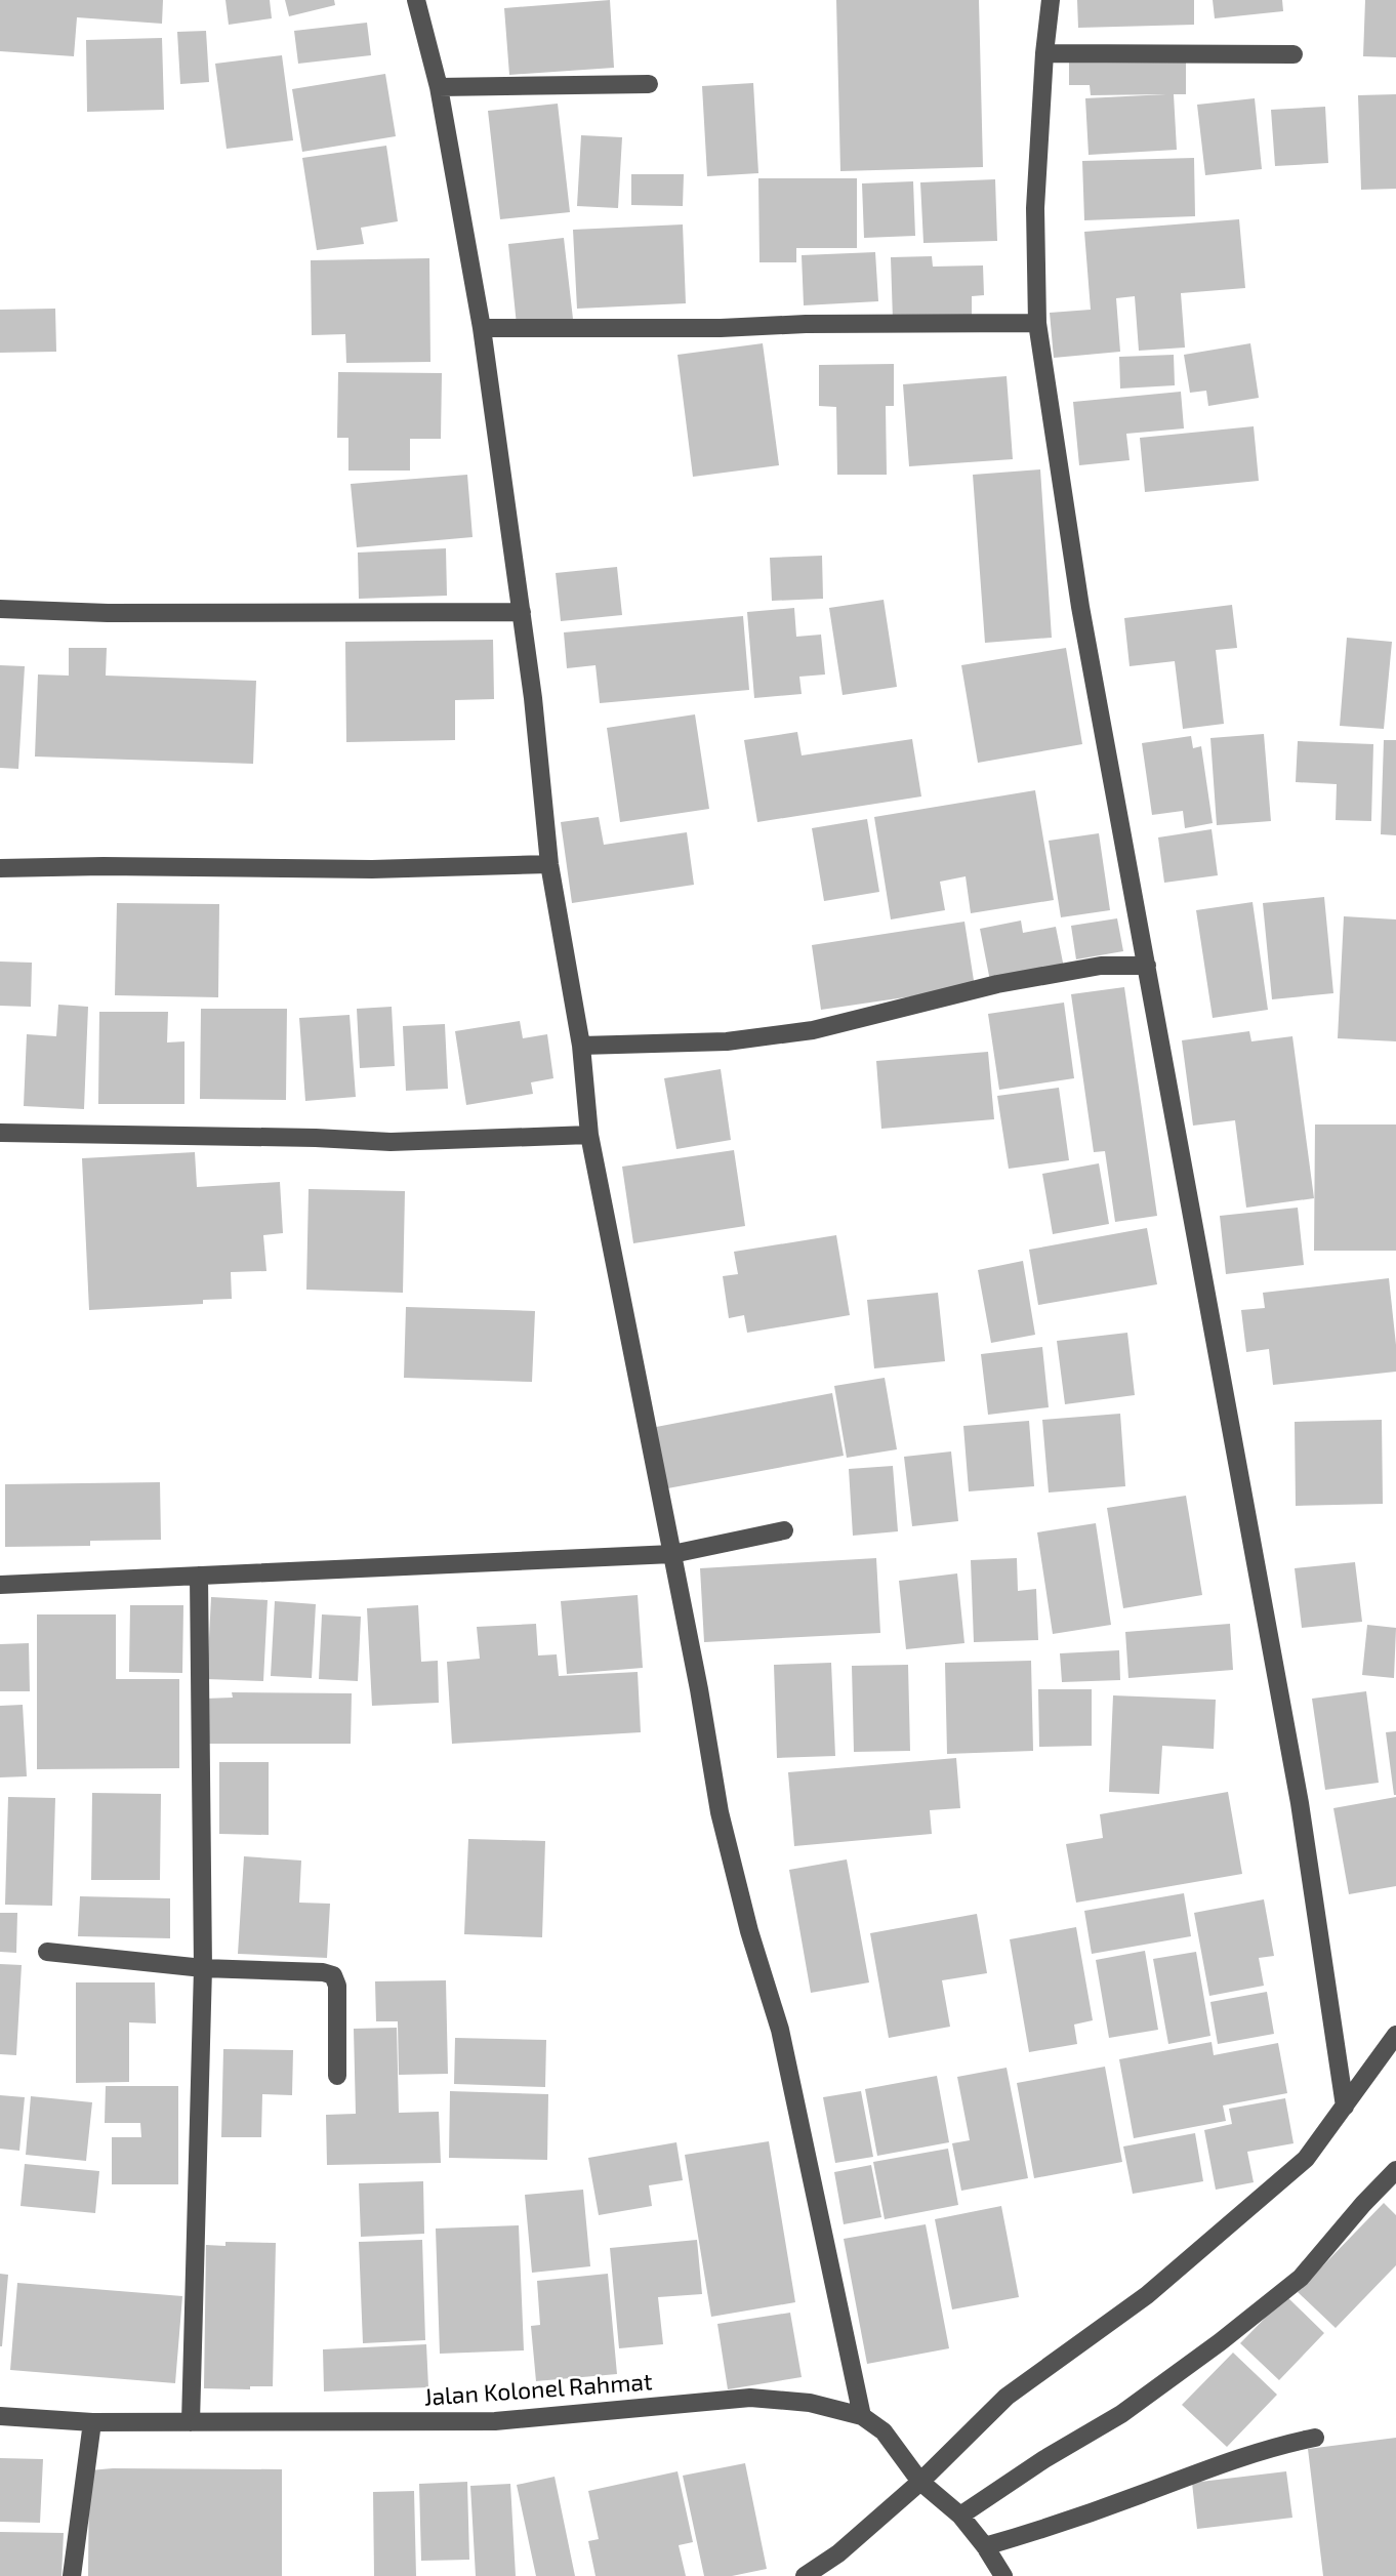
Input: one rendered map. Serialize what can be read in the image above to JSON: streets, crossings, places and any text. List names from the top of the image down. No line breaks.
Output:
{"streets":{"street":["Jalan Kolonel Rahmat"]}}
